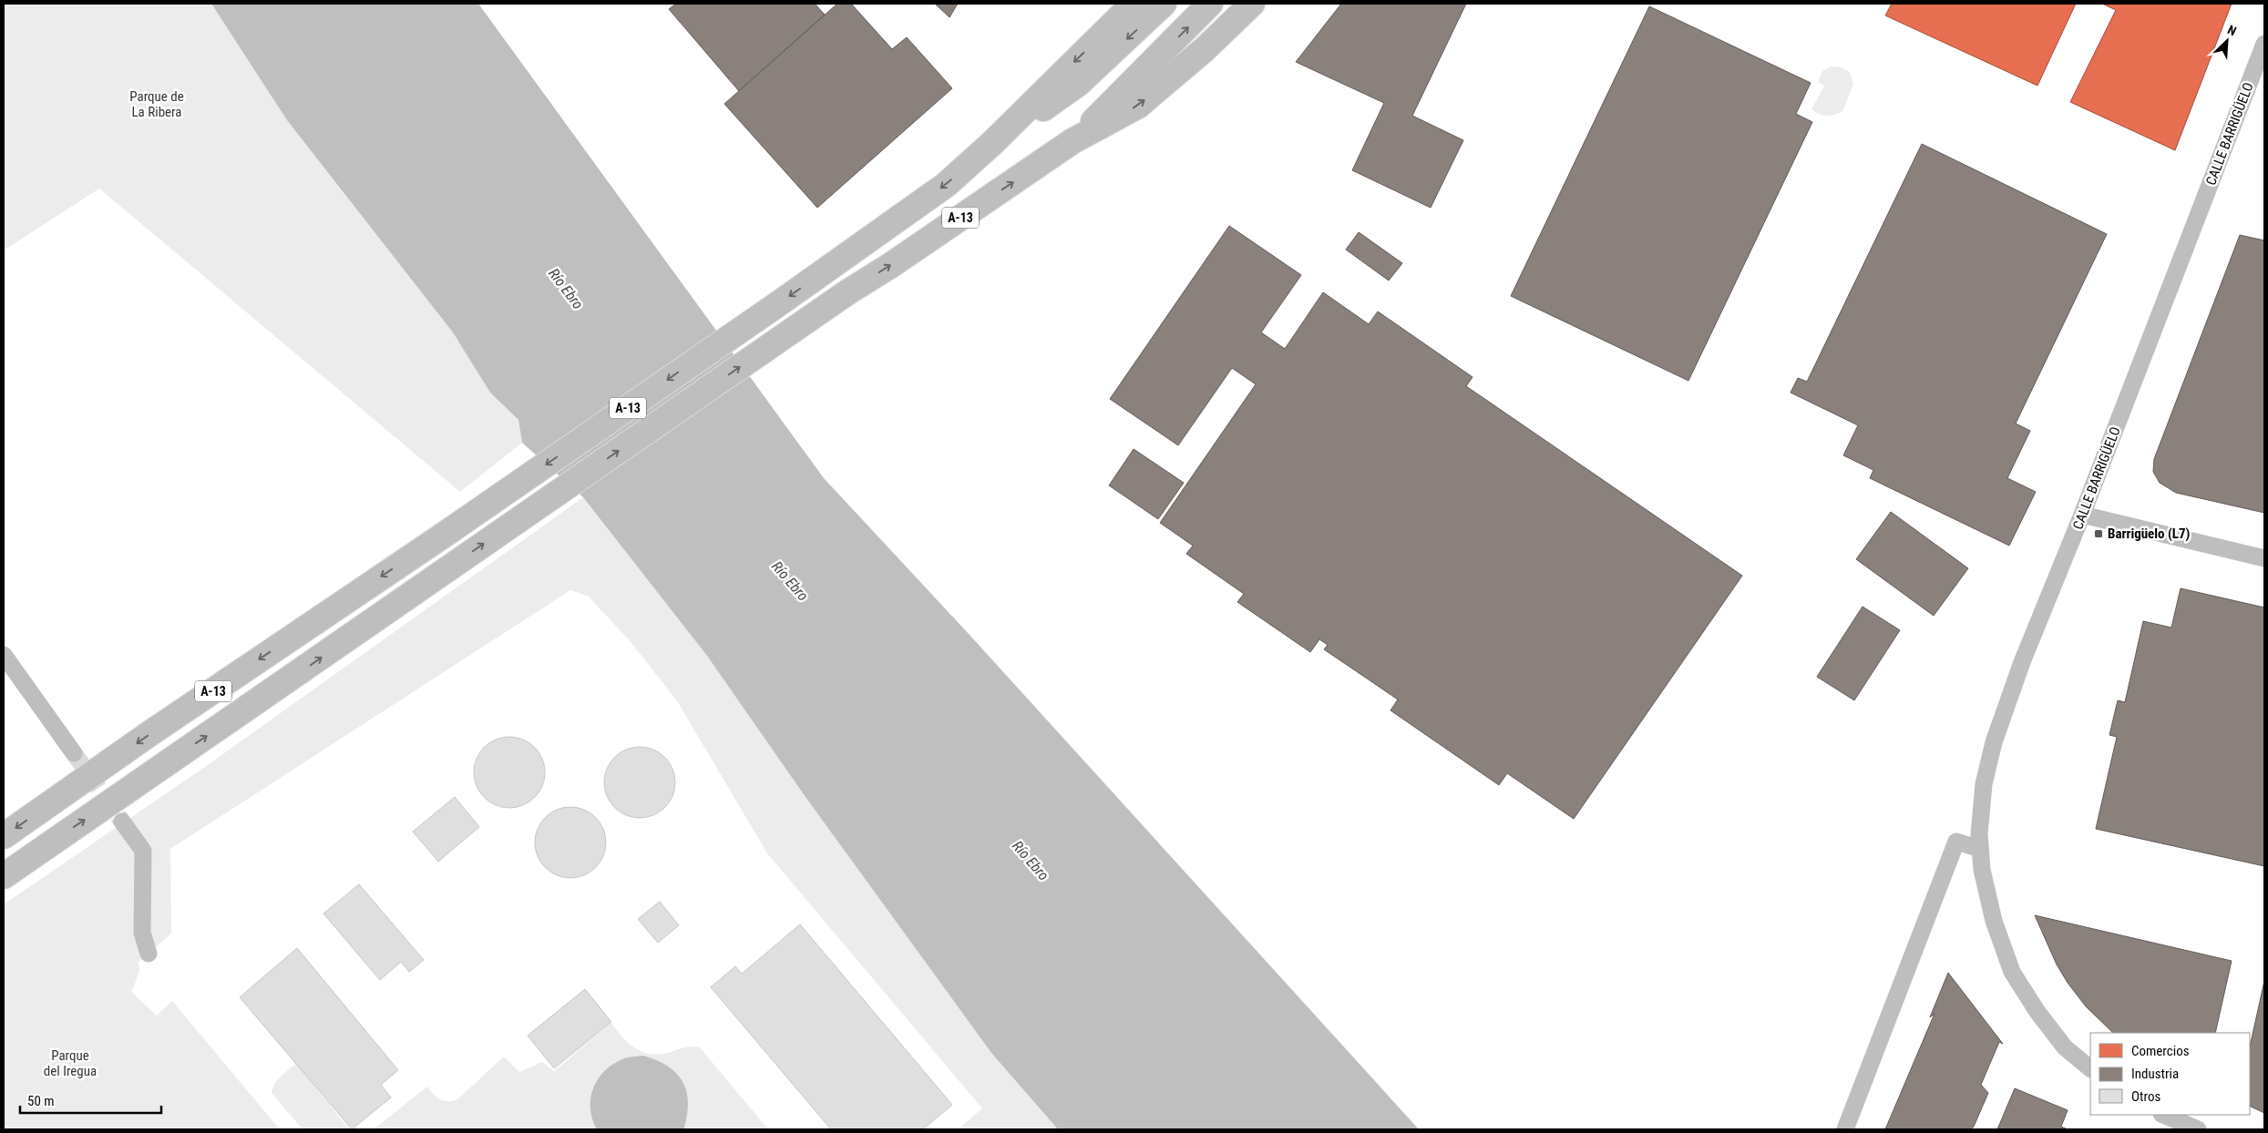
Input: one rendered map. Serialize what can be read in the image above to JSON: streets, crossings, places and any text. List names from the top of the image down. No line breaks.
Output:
{"streets":{"highway":["A-13"],"street":["CALLE BARRIGÜELO"]},"water":["Río Ebro"],"parks":["Parque de La Ribera","Parque del Iregua"],"places":{"transit":["Barrigüelo (L7)"]},"legend":["Comercios","Industria","Otros"],"scale_bar":"50 m","north":"top right"}
